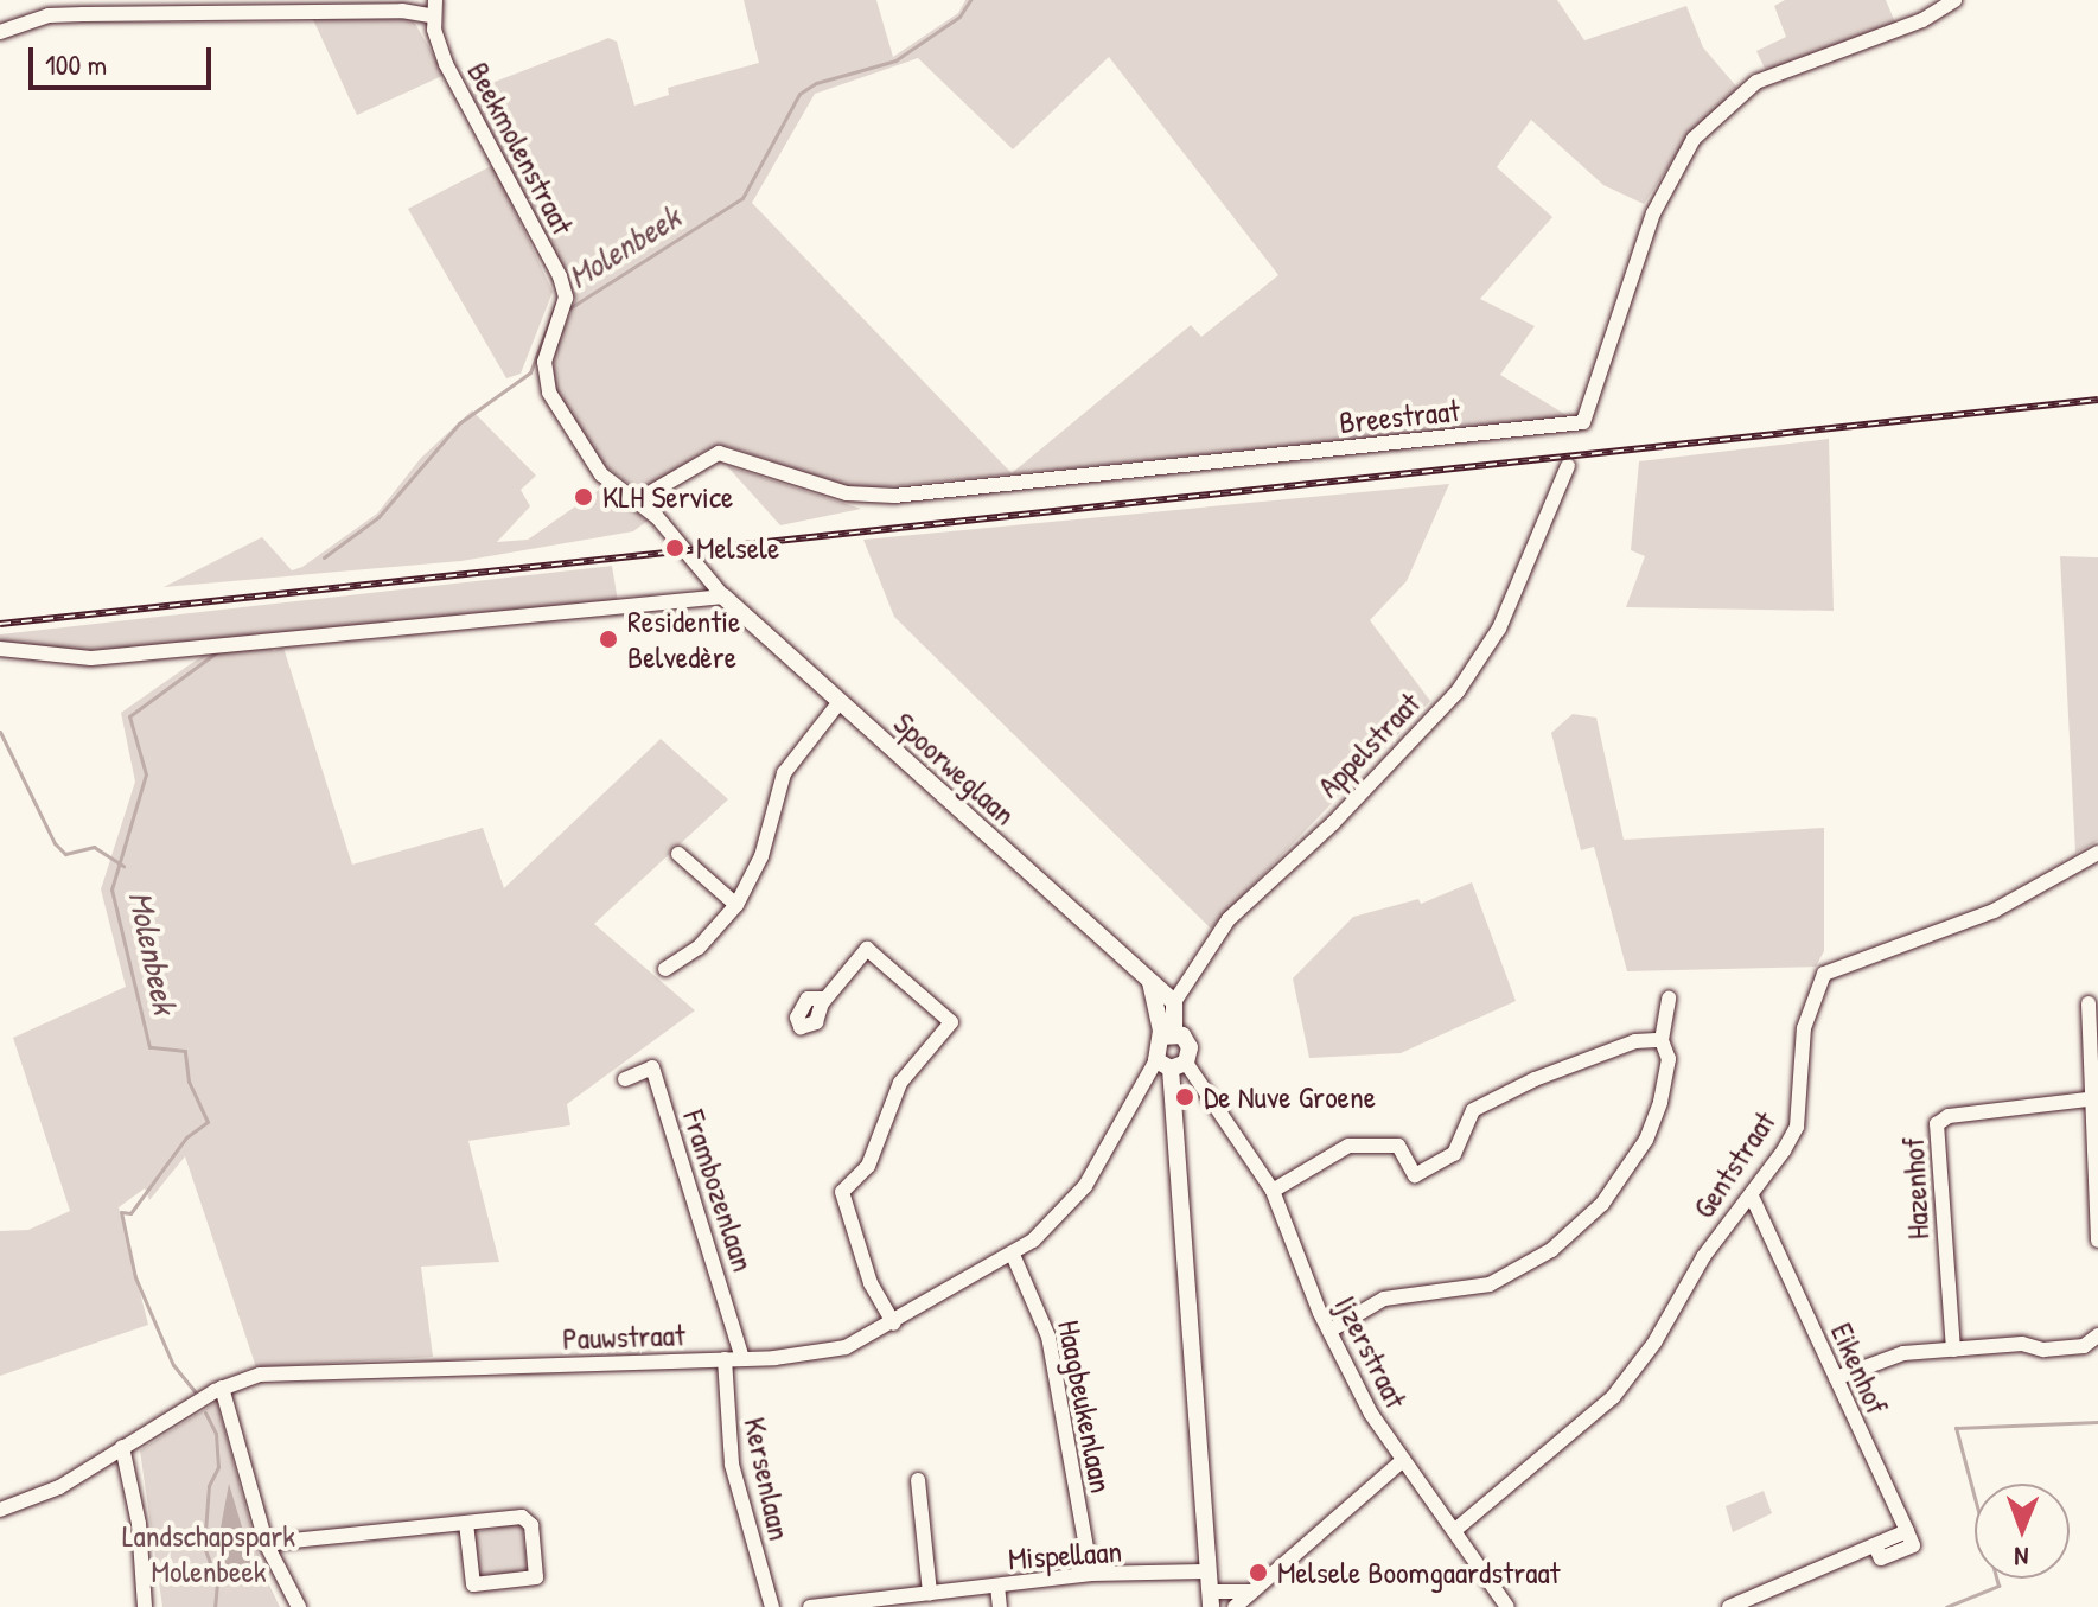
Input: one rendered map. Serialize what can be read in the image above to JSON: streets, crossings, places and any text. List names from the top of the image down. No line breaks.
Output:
{"streets":{"street":["Beekmolenstraat","Breestraat","Appelstraat","Spoorweglaan","Gentstraat","Hazenhof","Frambozenlaan","Pauwstraat","Ijzerstraat","Eikenhof","Haagbeukenlaan","Kersenlaan","Mispellaan"]},"crossings":[["Beekmolenstraat","Breestraat"],["Beekmolenstraat","Spoorweglaan"],["Appelstraat","Spoorweglaan"],["Gentstraat","Ijzerstraat"],["Gentstraat","Eikenhof"],["Frambozenlaan","Pauwstraat"],["Pauwstraat","Ijzerstraat"],["Pauwstraat","Haagbeukenlaan"],["Pauwstraat","Kersenlaan"],["Haagbeukenlaan","Mispellaan"]],"water":["Molenbeek"],"parks":["Landschapspark Molenbeek"],"places":["KLH Service","Melsele","Residentie Belvedère","De Nuve Groene","Melsele Boomgaardstraat"],"scale_bar":"100 m","north":"bottom"}
